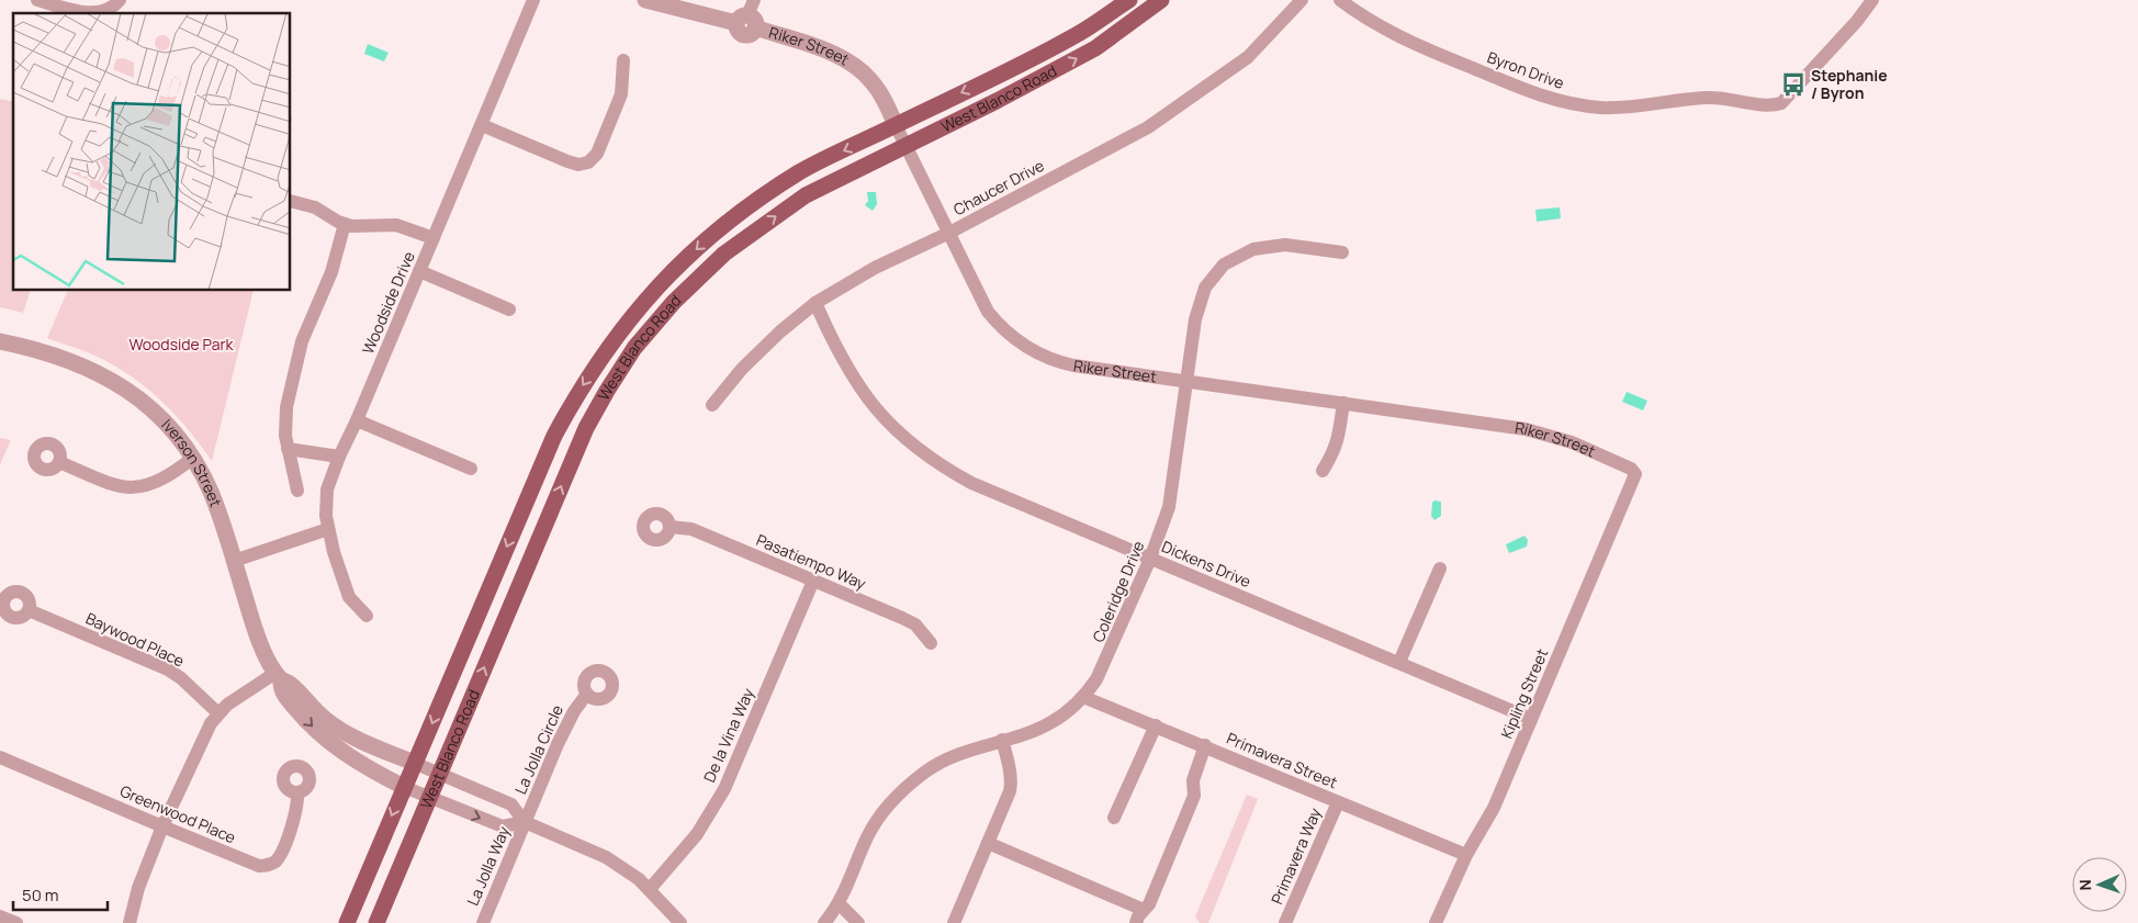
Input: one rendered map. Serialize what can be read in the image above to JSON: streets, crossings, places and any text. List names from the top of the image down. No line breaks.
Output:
{"streets":{"main road":["West Blanco Road"],"street":["Riker Street","Byron Drive","Chaucer Drive","Woodside Drive","Iverson Street","Pasatiempo Way","Dickens Drive","Coleridge Drive","Baywood Place","Kipling Street","De la Vina Way","La Jolla Circle","Primavera Street","Greenwood Place","Primavera Way","La Jolla Way"]},"crossings":[["Riker Street","West Blanco Road"],["Riker Street","Chaucer Drive"],["Riker Street","Coleridge Drive"],["Riker Street","Kipling Street"],["West Blanco Road","Iverson Street"],["Chaucer Drive","Dickens Drive"],["Pasatiempo Way","De la Vina Way"],["Dickens Drive","Coleridge Drive"],["Dickens Drive","Kipling Street"],["Coleridge Drive","Primavera Street"],["Kipling Street","Primavera Street"],["La Jolla Circle","La Jolla Way"],["Primavera Street","Primavera Way"]],"parks":["Woodside Park"],"places":{"bus stop":["Stephanie / Byron"]},"scale_bar":"50 m","north":"left"}
